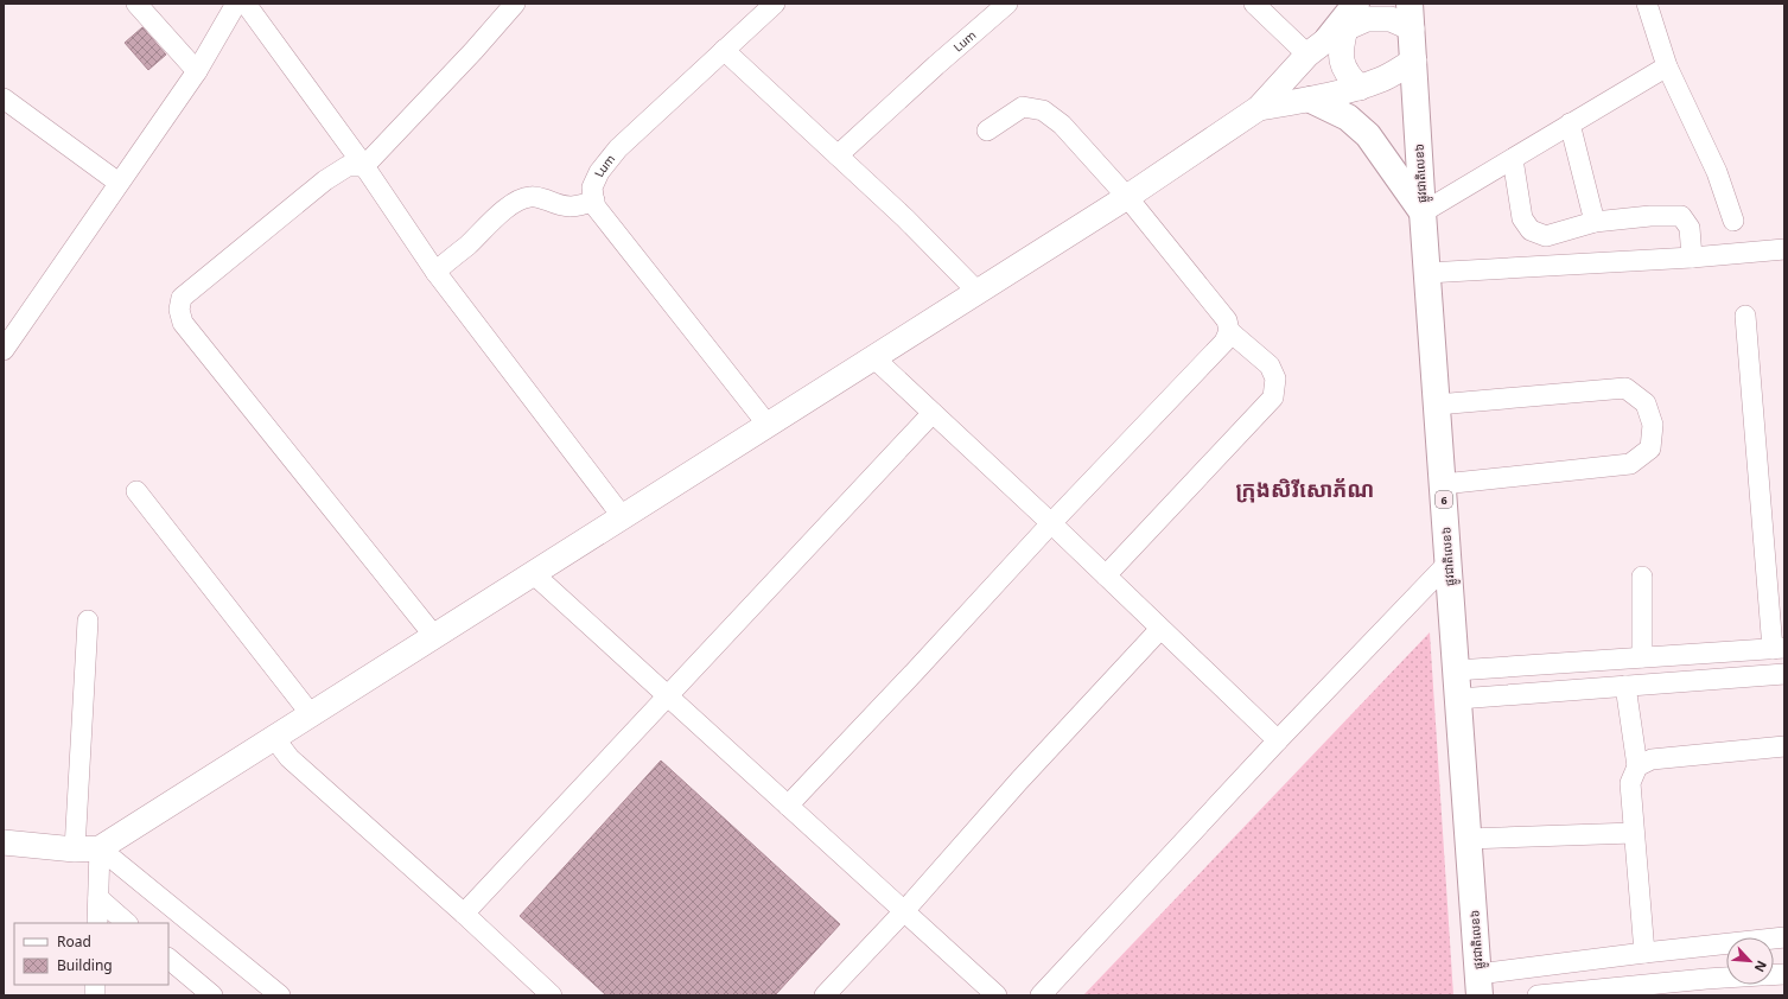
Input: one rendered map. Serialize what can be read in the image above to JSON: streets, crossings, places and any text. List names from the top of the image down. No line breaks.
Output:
{"streets":{"highway":["ផ្លូវជាតិលេខ៦","6"],"street":["Lum"]},"districts":["ក្រុងសិរីសោភ័ណ"],"legend":["Road","Building"],"north":"bottom right"}
